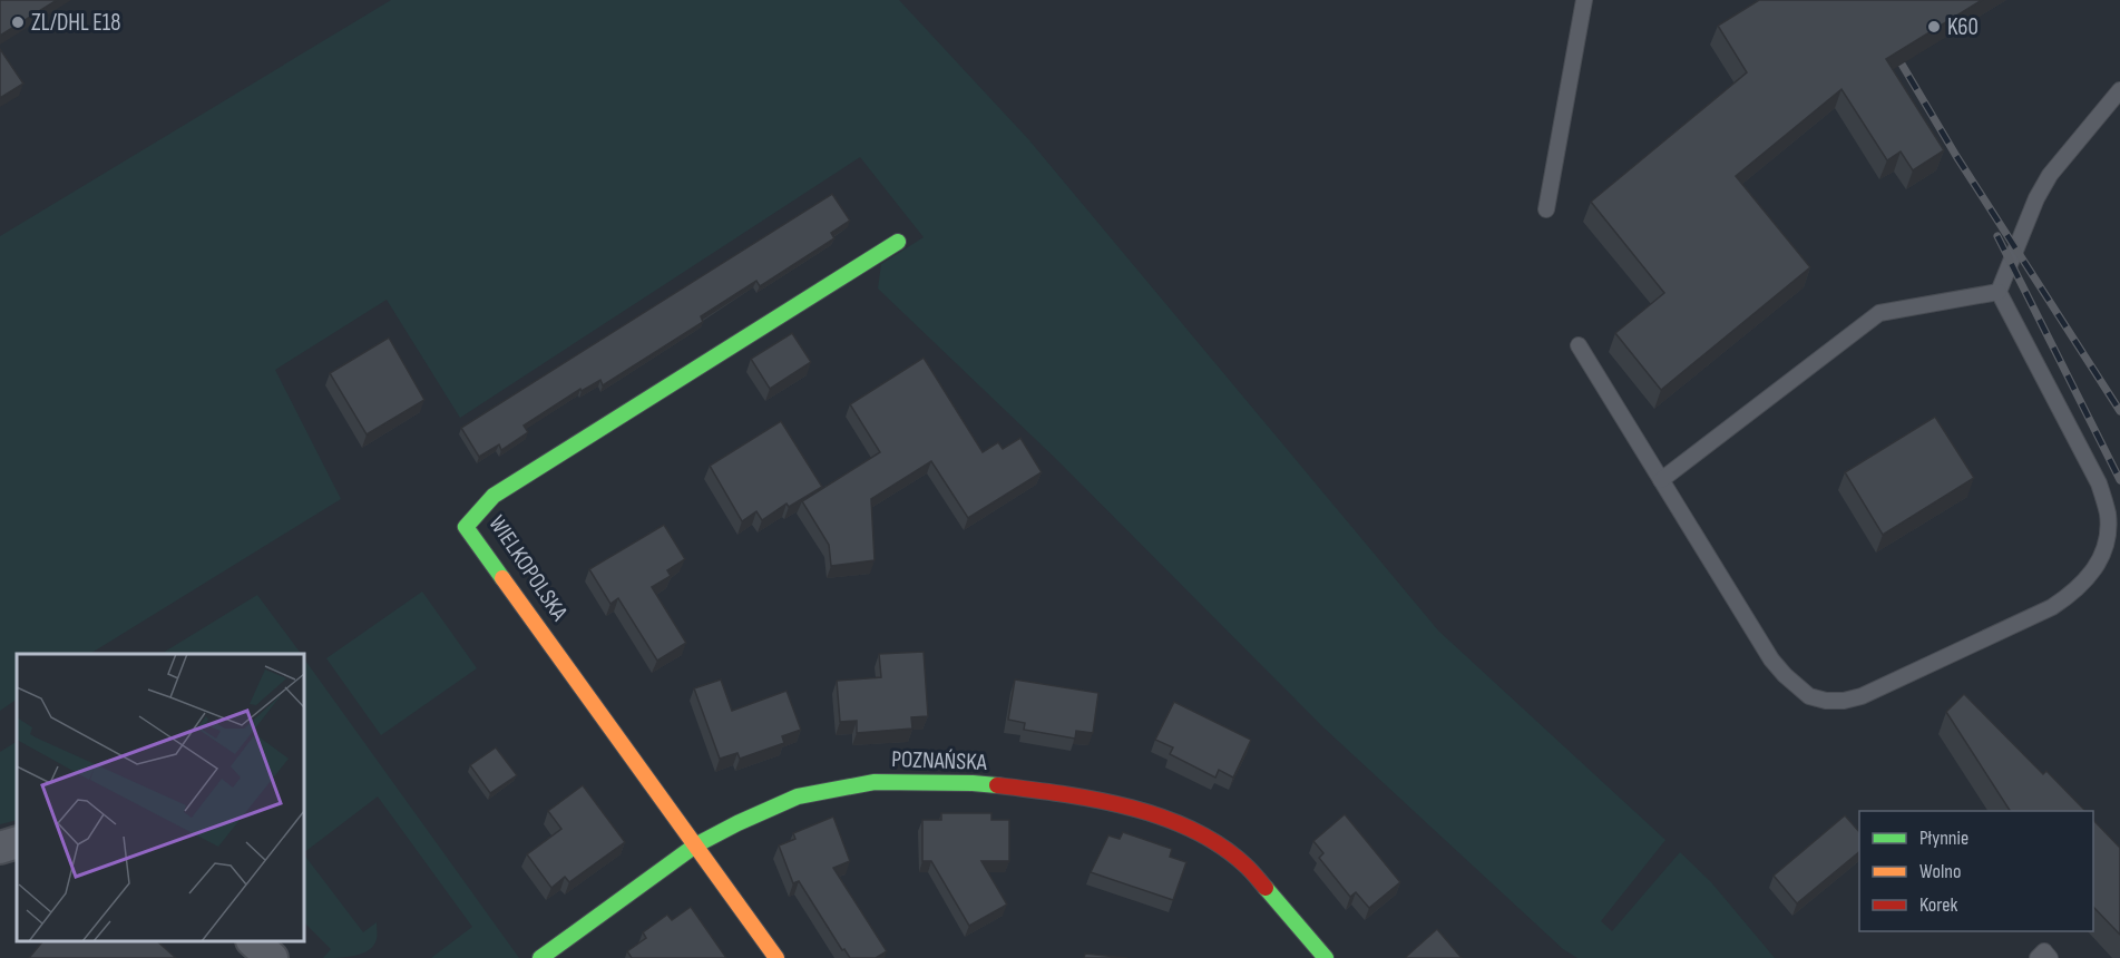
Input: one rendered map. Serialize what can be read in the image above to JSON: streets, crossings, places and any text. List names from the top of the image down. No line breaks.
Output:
{"streets":{"street":["WIELKOPOLSKA","POZNAŃSKA"]},"crossings":[["WIELKOPOLSKA","POZNAŃSKA"]],"places":["ZL/DHL E18","K60"],"legend":["Płynnie","Wolno","Korek"]}
